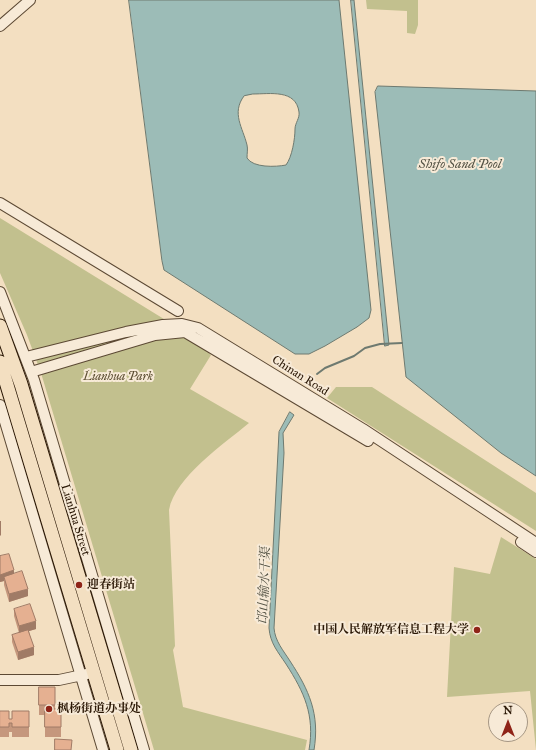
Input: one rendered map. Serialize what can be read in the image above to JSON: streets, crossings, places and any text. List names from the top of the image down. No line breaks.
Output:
{"streets":{"main road":["Lianhua Street"],"street":["Chinan Road"]},"crossings":[["Chinan Road","Lianhua Street"]],"water":["Shifo Sand Pool","邙山输水干渠"],"parks":["Lianhua Park"],"places":["迎春街站","中国人民解放军信息工程大学","枫杨街道办事处"],"north":"top"}
